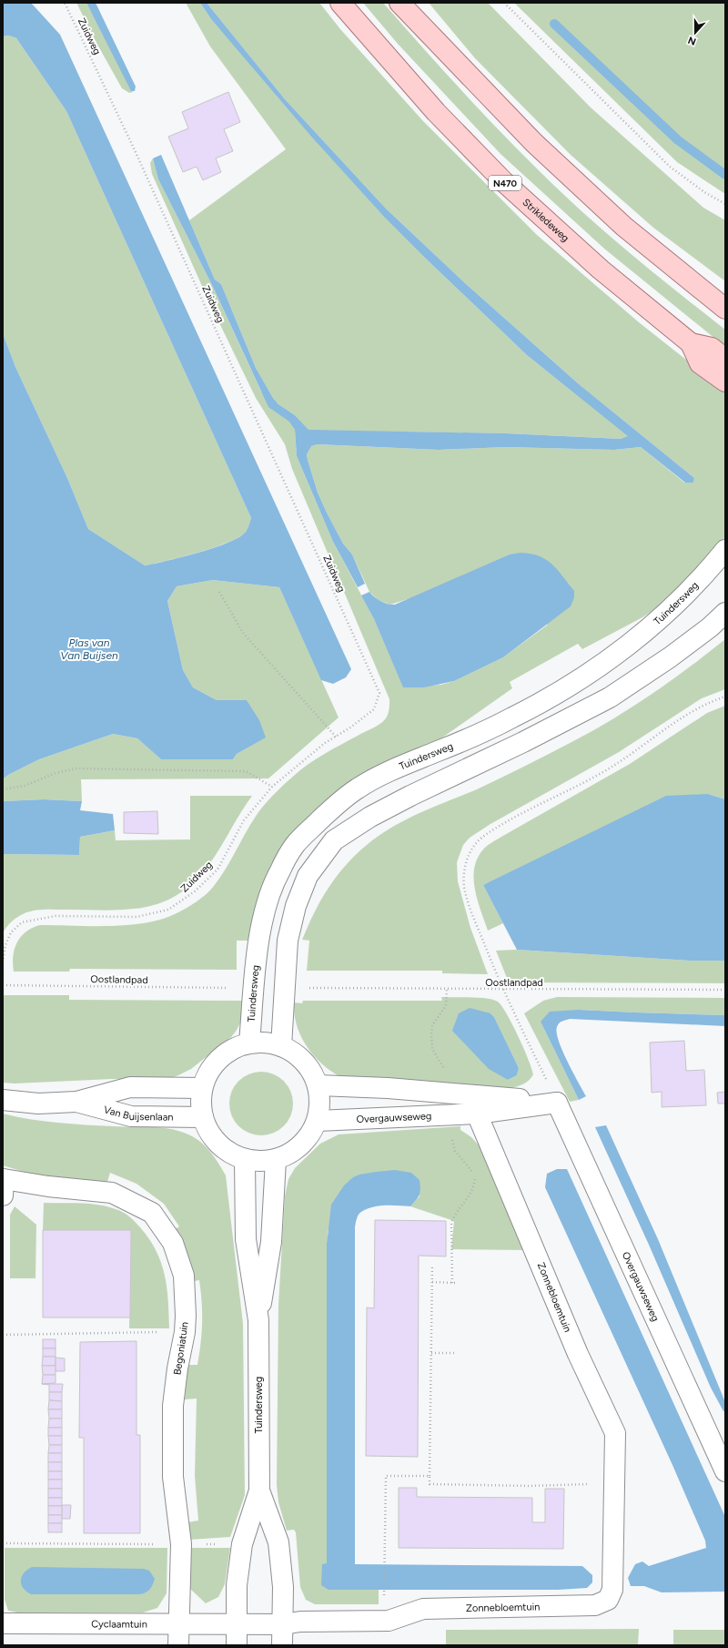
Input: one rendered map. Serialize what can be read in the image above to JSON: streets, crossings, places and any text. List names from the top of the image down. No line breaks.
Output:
{"streets":{"main road":["N470","Strikledeweg"],"street":["Tuindersweg","Van Buijsenlaan","Overgauwseweg","Zonnebloemtuin","Begoniatuin","Cyclaamtuin"],"path":["Zuidweg","Oostlandpad"]},"crossings":[["Tuindersweg","Van Buijsenlaan"],["Tuindersweg","Overgauwseweg"],["Tuindersweg","Zonnebloemtuin"],["Tuindersweg","Cyclaamtuin"],["Van Buijsenlaan","Overgauwseweg"],["Overgauwseweg","Zonnebloemtuin"],["Zonnebloemtuin","Cyclaamtuin"],["Begoniatuin","Cyclaamtuin"]],"water":["Plas van Van Buijsen"],"north":"bottom"}
